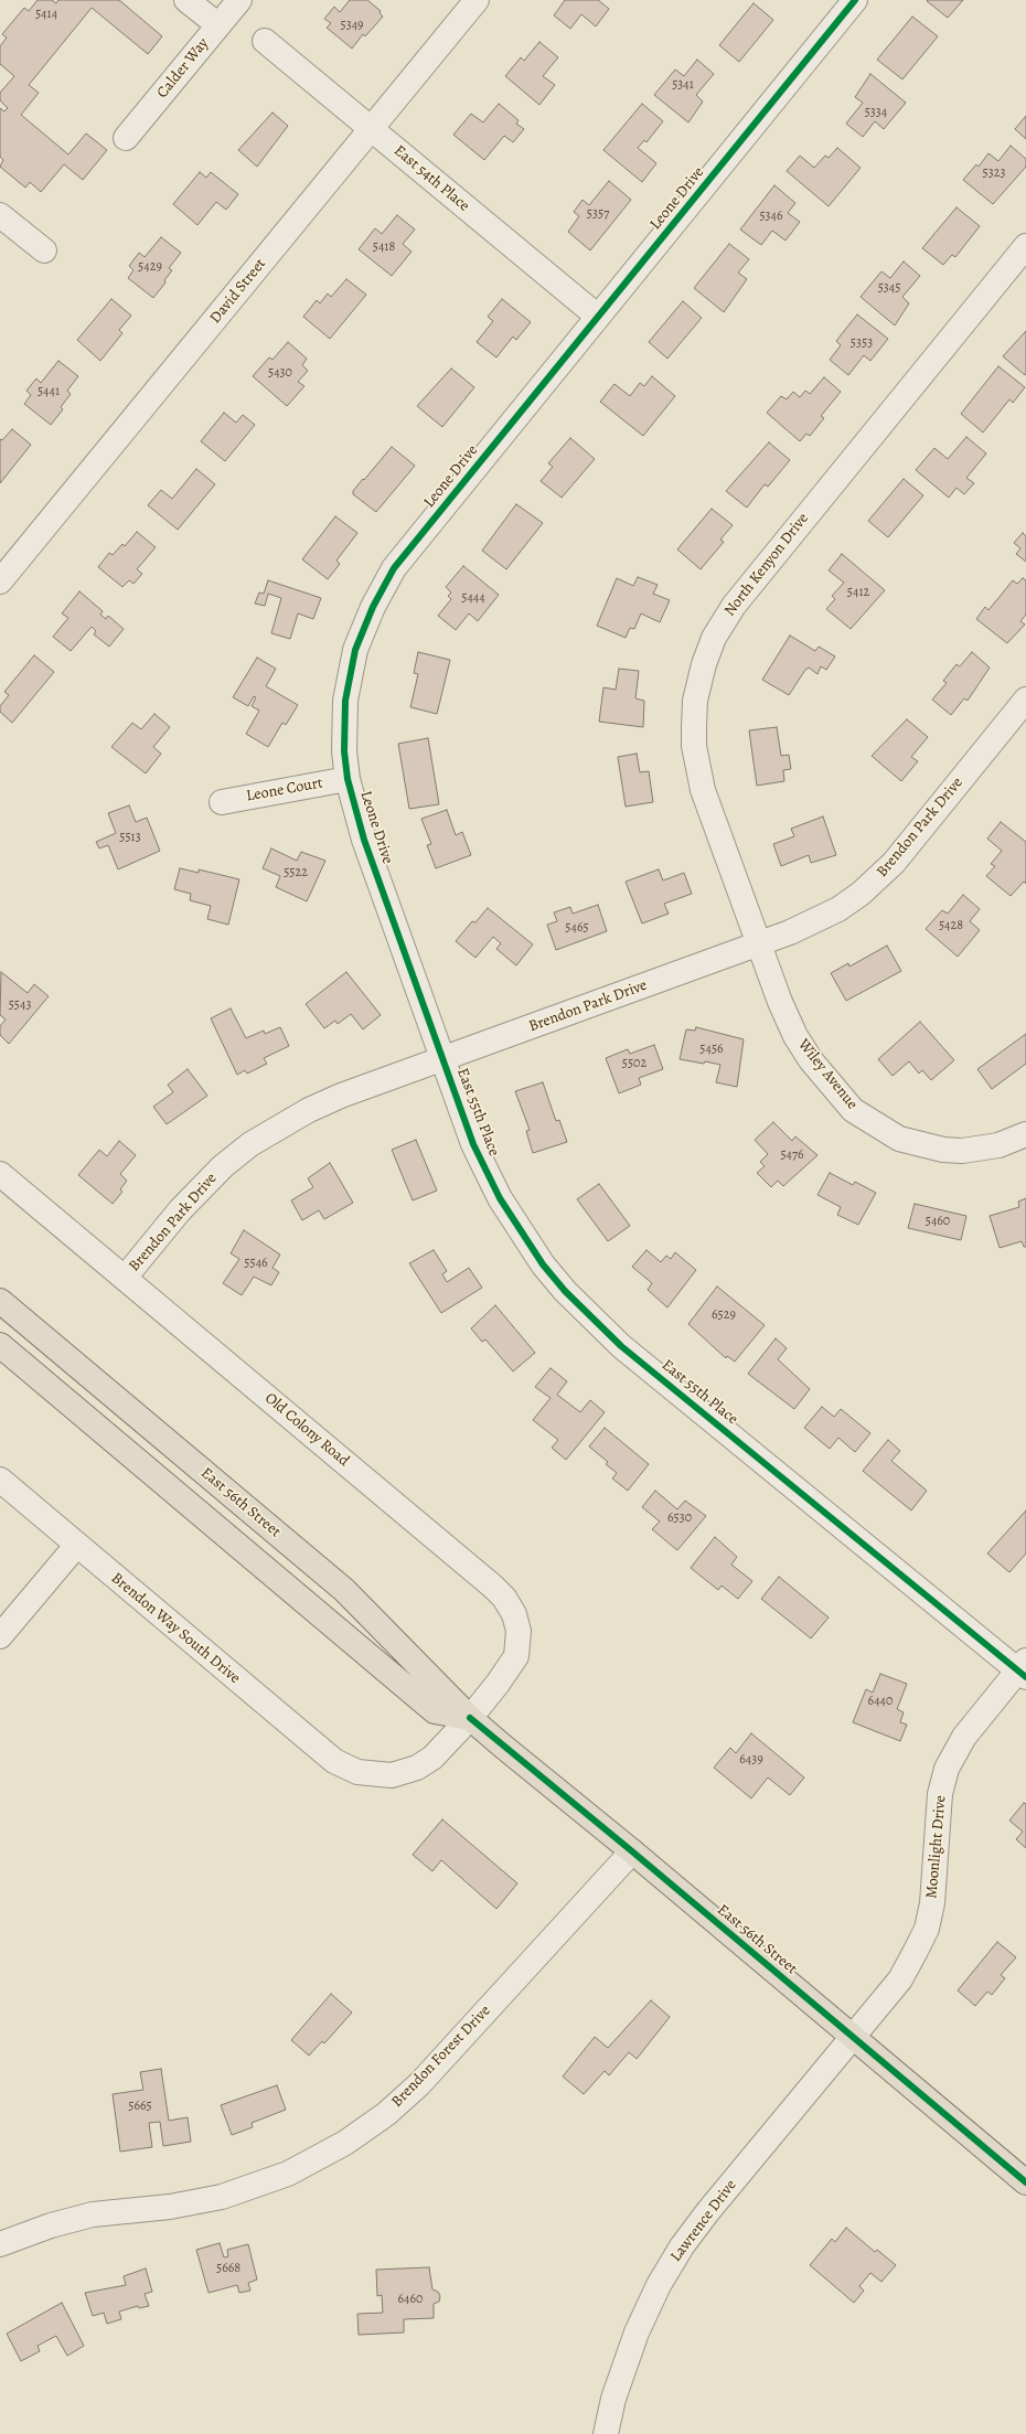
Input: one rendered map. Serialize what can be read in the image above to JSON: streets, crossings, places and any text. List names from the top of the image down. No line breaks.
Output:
{"streets":{"main road":["East 56th Street"],"street":["Calder Way","East 54th Place","Leone Drive","David Street","North Kenyon Drive","Leone Court","Brendon Park Drive","Wiley Avenue","East 55th Place","Old Colony Road","Brendon Way South Drive","Moonlight Drive","Brendon Forest Drive","Lawrence Drive"]},"crossings":[["East 54th Place","Leone Drive"],["East 54th Place","David Street"],["Leone Drive","Leone Court"],["Leone Drive","Brendon Park Drive"],["Leone Drive","East 55th Place"],["North Kenyon Drive","Brendon Park Drive"],["North Kenyon Drive","Wiley Avenue"],["Brendon Park Drive","Wiley Avenue"],["Brendon Park Drive","East 55th Place"],["Brendon Park Drive","Old Colony Road"],["East 55th Place","Moonlight Drive"],["Old Colony Road","East 56th Street"],["Old Colony Road","Brendon Way South Drive"],["East 56th Street","Moonlight Drive"],["East 56th Street","Brendon Forest Drive"],["East 56th Street","Lawrence Drive"],["Moonlight Drive","Lawrence Drive"]],"house_numbers":["5414","5349","5341","5334","5323","5357","5346","5418","5429","5345","5353","5430","5441","5412","5444","5513","5522","5428","5465","5543","5456","5502","5476","5460","5546","6529","6530","6440","6439","5665","5668","6460"]}
